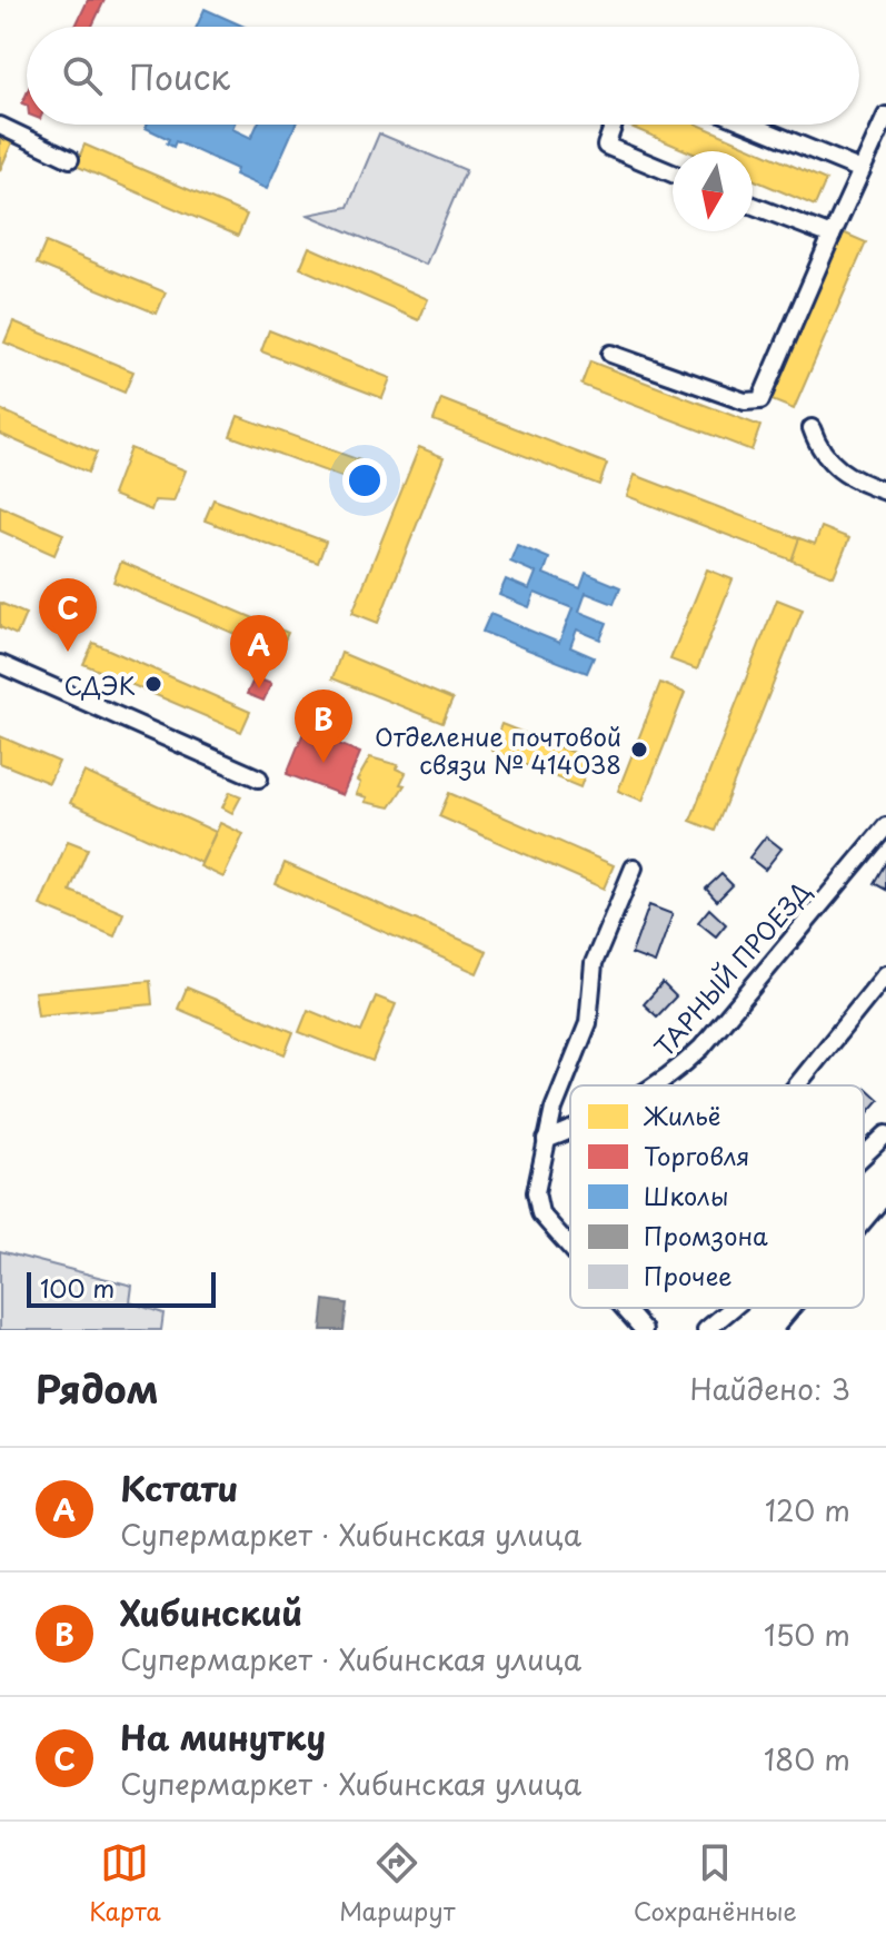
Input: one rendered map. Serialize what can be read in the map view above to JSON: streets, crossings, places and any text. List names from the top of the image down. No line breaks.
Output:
{"streets":{"street":["ТАРНЫЙ ПРОЕЗД"]},"places":["СДЭК","Отделение почтовой связи № 414038"],"legend":["Жильё","Торговля","Школы","Промзона","Прочее"],"scale_bar":"100 m","north":"bottom","page":{"search":"Поиск","pins":["C","A","B"],"scale":"100 m","heading":["Рядом","Найдено: 3"],"list":[{"mark":"A","name":"Кстати","note":"Супермаркет · Хибинская улица","value":"120 m"},{"mark":"B","name":"Хибинский","note":"Супермаркет · Хибинская улица","value":"150 m"},{"mark":"C","name":"На минутку","note":"Супермаркет · Хибинская улица","value":"180 m"}],"nav":["Карта","Маршрут","Сохранённые"]}}
